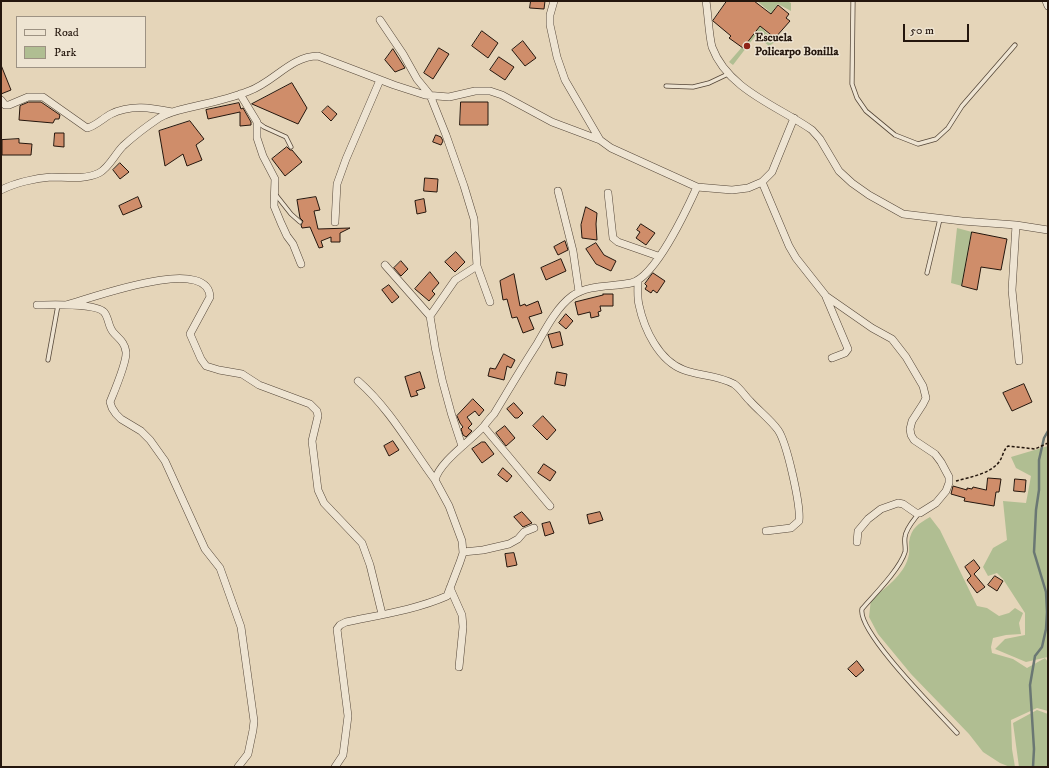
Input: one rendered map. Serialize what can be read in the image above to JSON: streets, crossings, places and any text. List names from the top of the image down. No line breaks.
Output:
{"places":["Escuela Policarpo Bonilla"],"legend":["Road","Park"],"scale_bar":"50 m"}
